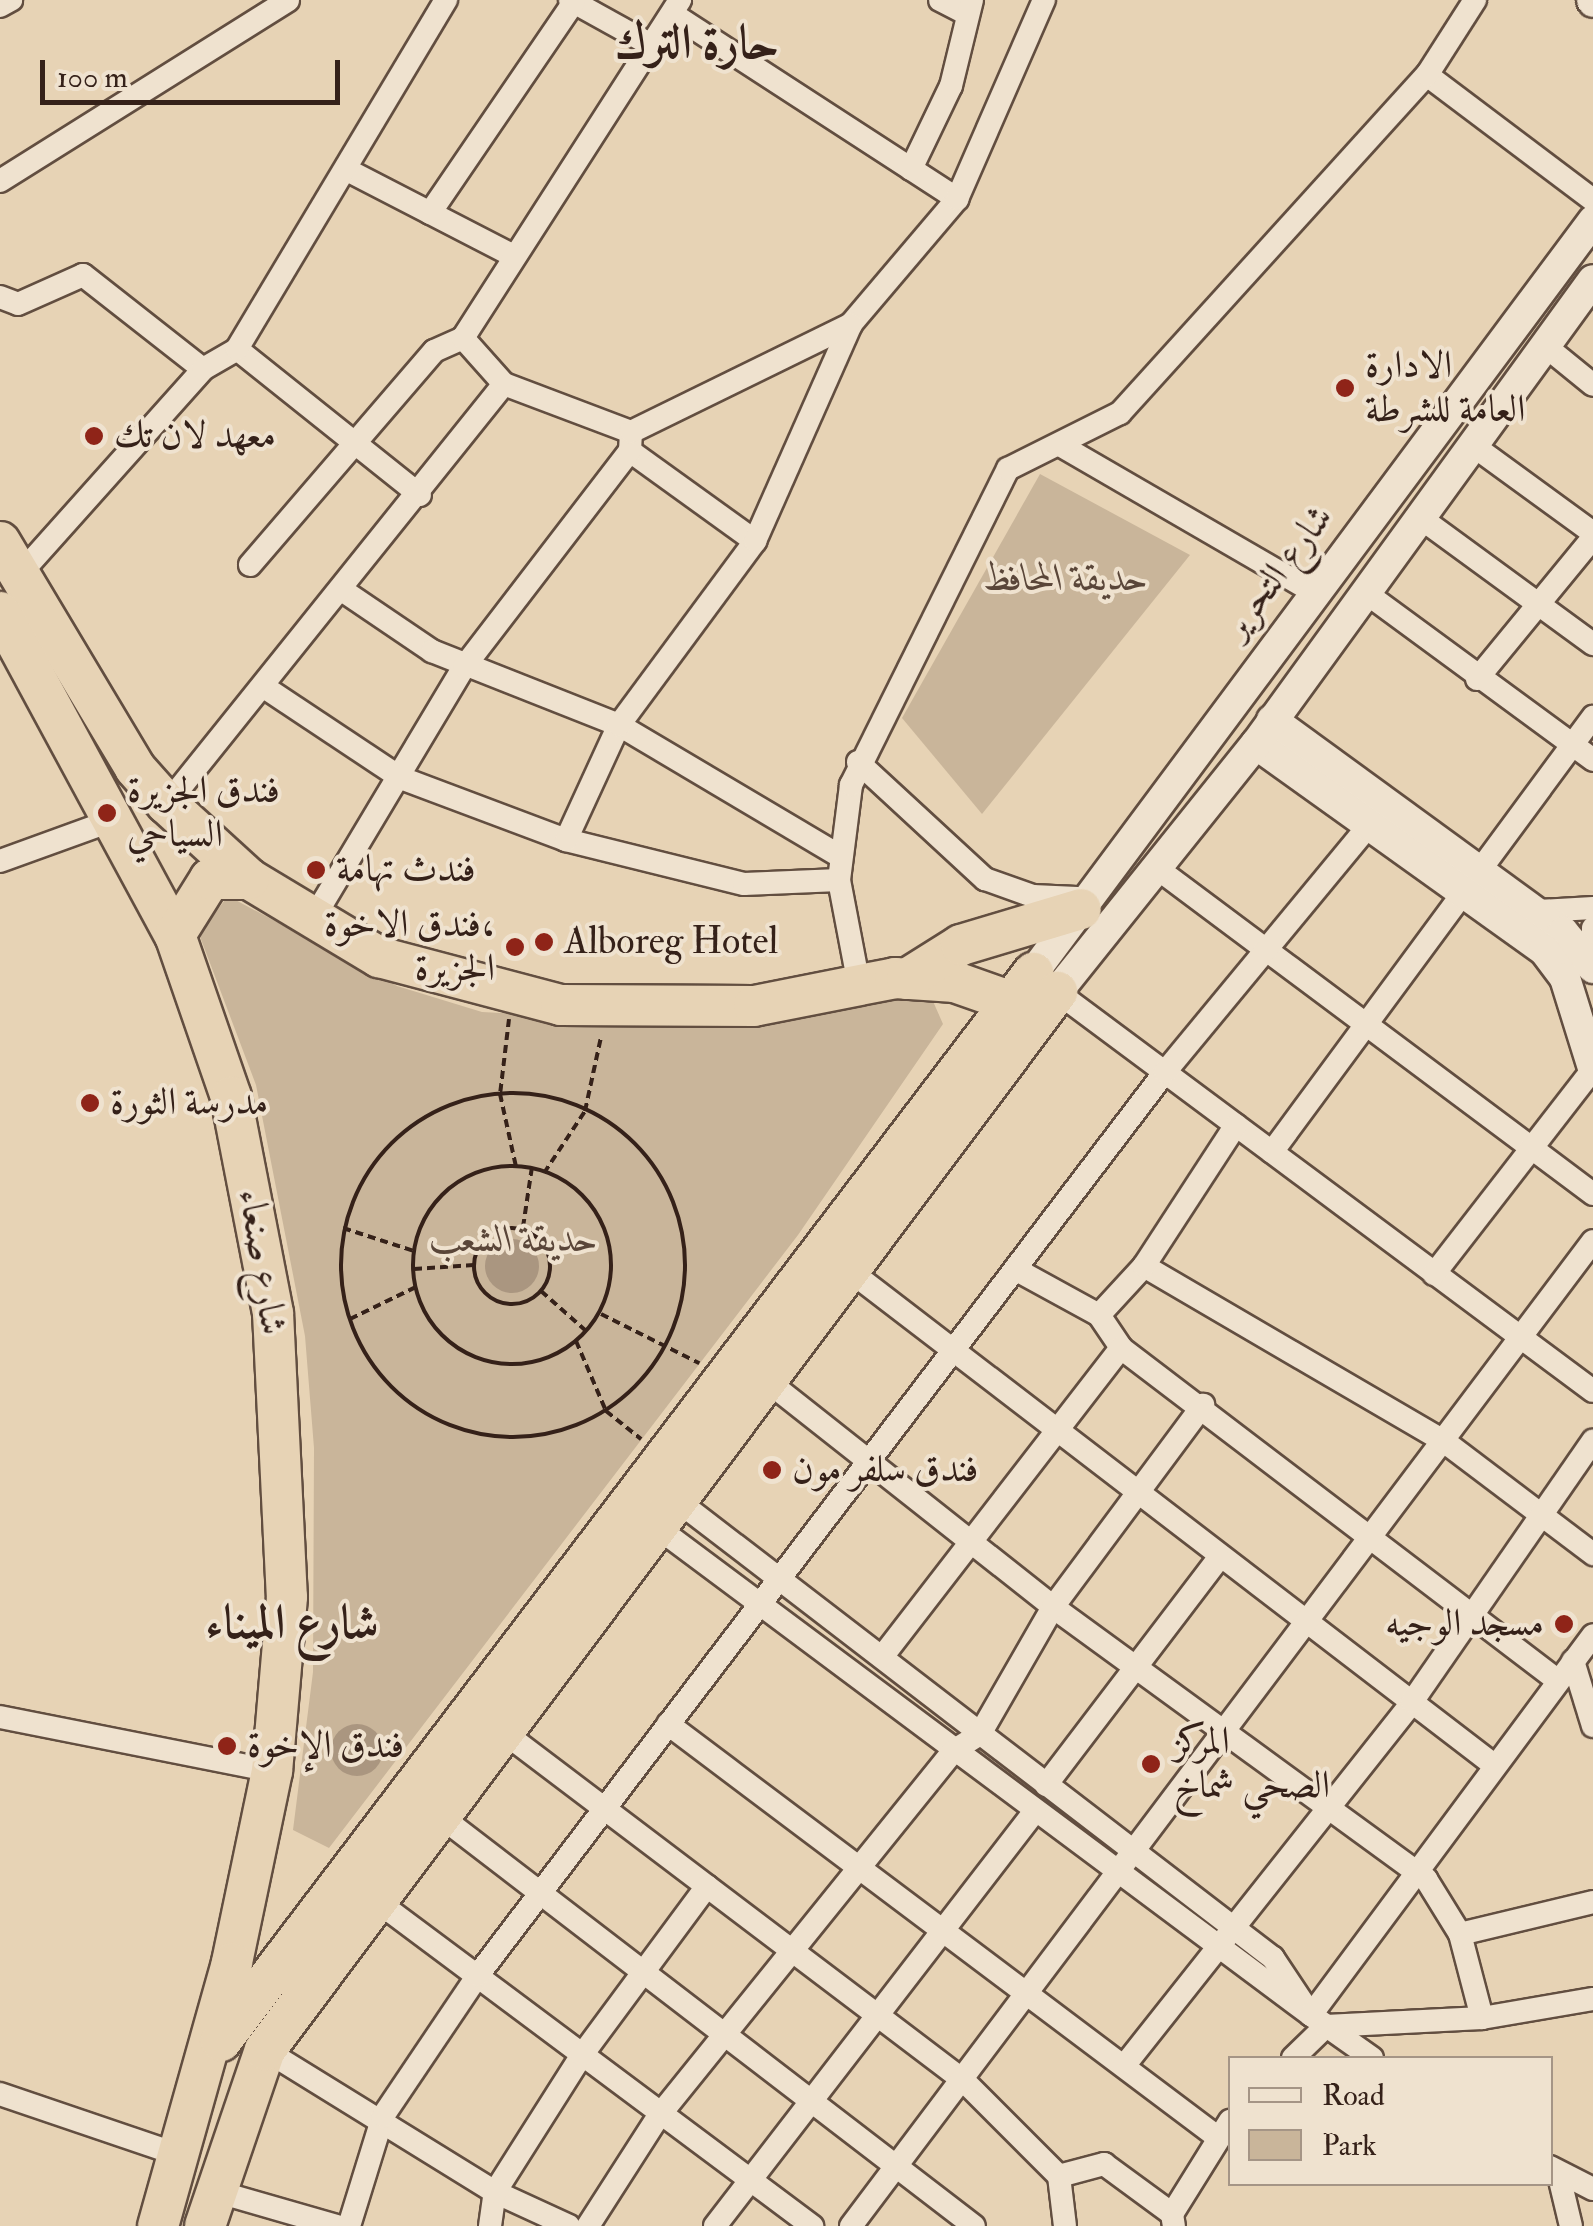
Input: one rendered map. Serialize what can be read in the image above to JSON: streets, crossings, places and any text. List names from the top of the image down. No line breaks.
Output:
{"streets":{"highway":["شارع صنعاء"],"main road":["شارع التحرير"]},"districts":["حارة الترك","شارع الميناء"],"parks":["حديقة المحافظ","حديقة الشعب"],"places":["الادارة العامة للشرطة","معهد لان تك","فندق الجزيرة السياحي","فندث تهامة","Alboreg Hotel","فندق الاخوة، الجزيرة","مدرسة الثورة","فندق سلفر مون","مسجد الوجيه","فندق الإخوة","المركز الصحي شماخ"],"legend":["Road","Park"],"scale_bar":"100 m"}
